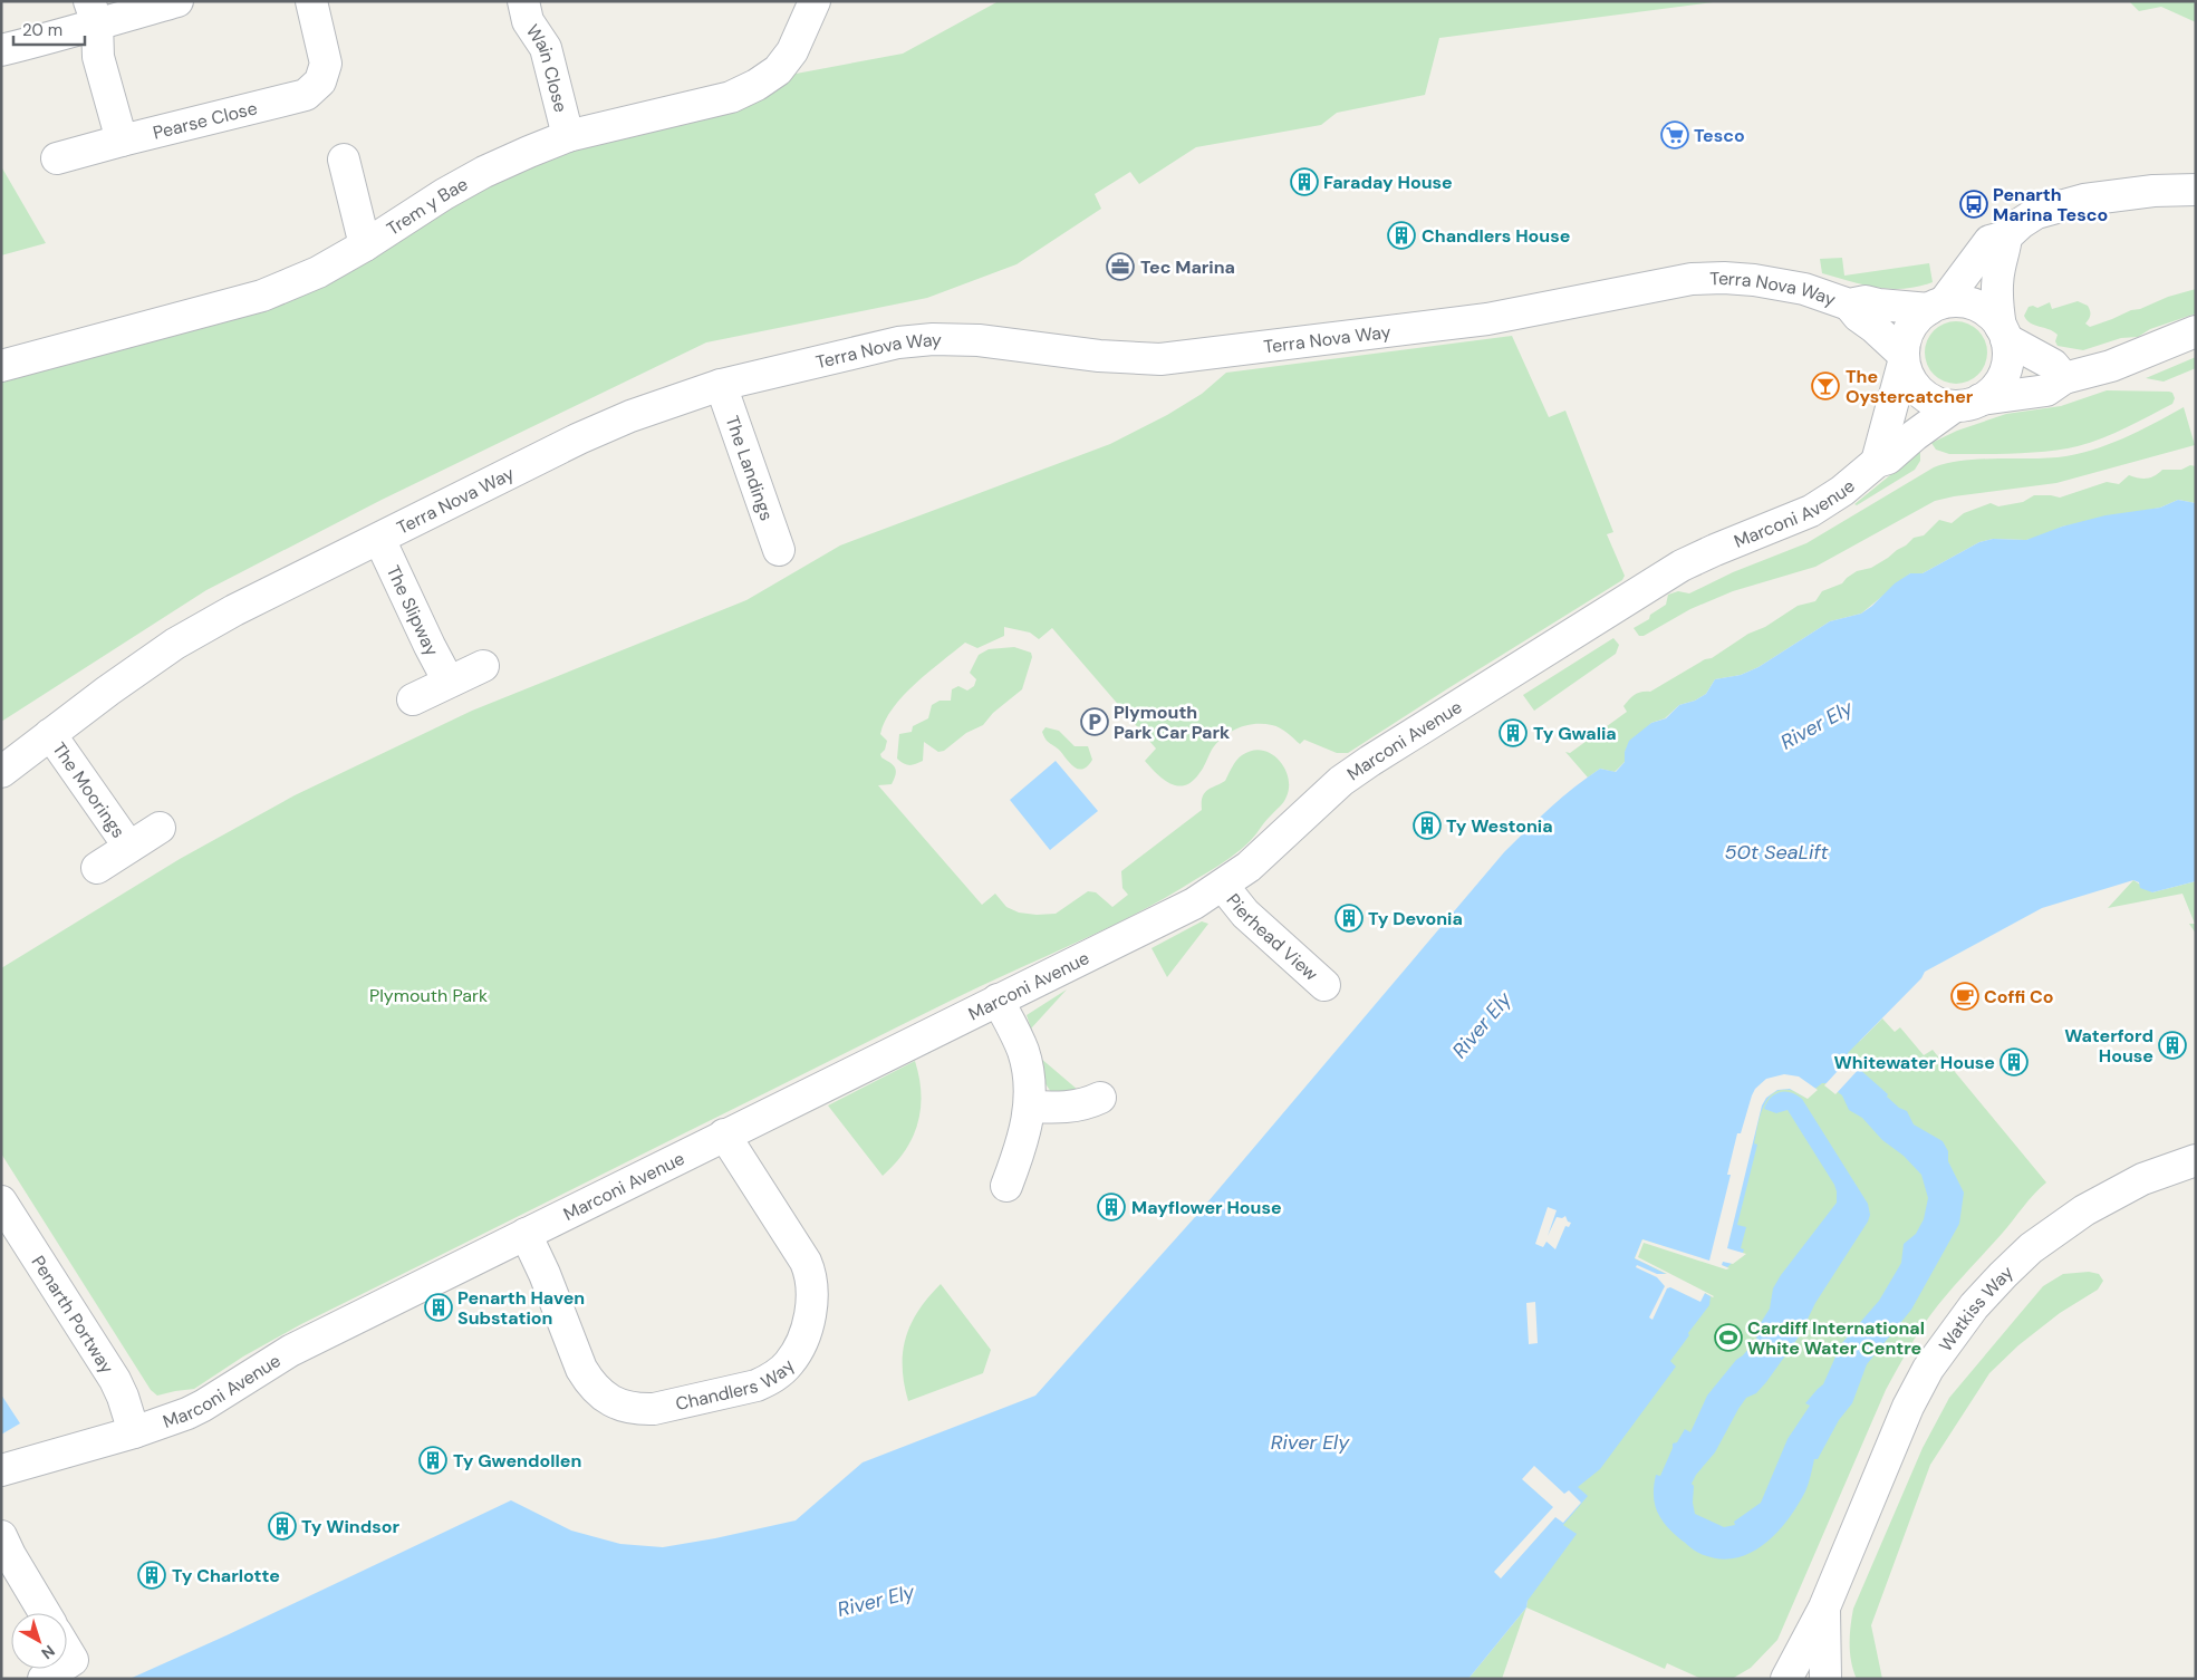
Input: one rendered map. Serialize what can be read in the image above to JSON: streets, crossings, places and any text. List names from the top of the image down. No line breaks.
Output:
{"streets":{"street":["Wain Close","Pearse Close","Trem y Bae","Terra Nova Way","The Landings","Marconi Avenue","The Slipway","The Moorings","Pierhead View","Watkiss Way","Penarth Portway","Chandlers Way"]},"crossings":[["Wain Close","Trem y Bae"],["Terra Nova Way","The Landings"],["Terra Nova Way","Marconi Avenue"],["Terra Nova Way","The Slipway"],["Terra Nova Way","The Moorings"],["Marconi Avenue","Pierhead View"],["Marconi Avenue","Penarth Portway"],["Marconi Avenue","Chandlers Way"]],"water":["River Ely","50t SeaLift"],"parks":["Plymouth Park"],"places":{"supermarket":["Tesco"],"building":["Faraday House","Chandlers House","Ty Gwalia","Ty Westonia","Ty Devonia","Waterford House","Whitewater House","Mayflower House","Penarth Haven Substation","Ty Gwendollen","Ty Windsor","Ty Charlotte"],"bus stop":["Penarth Marina Tesco"],"office":["Tec Marina"],"bar":["The Oystercatcher"],"parking":["Plymouth Park Car Park"],"cafe":["Coffi Co"],"sports":["Cardiff International White Water Centre"]},"scale_bar":"20 m","north":"bottom right"}
